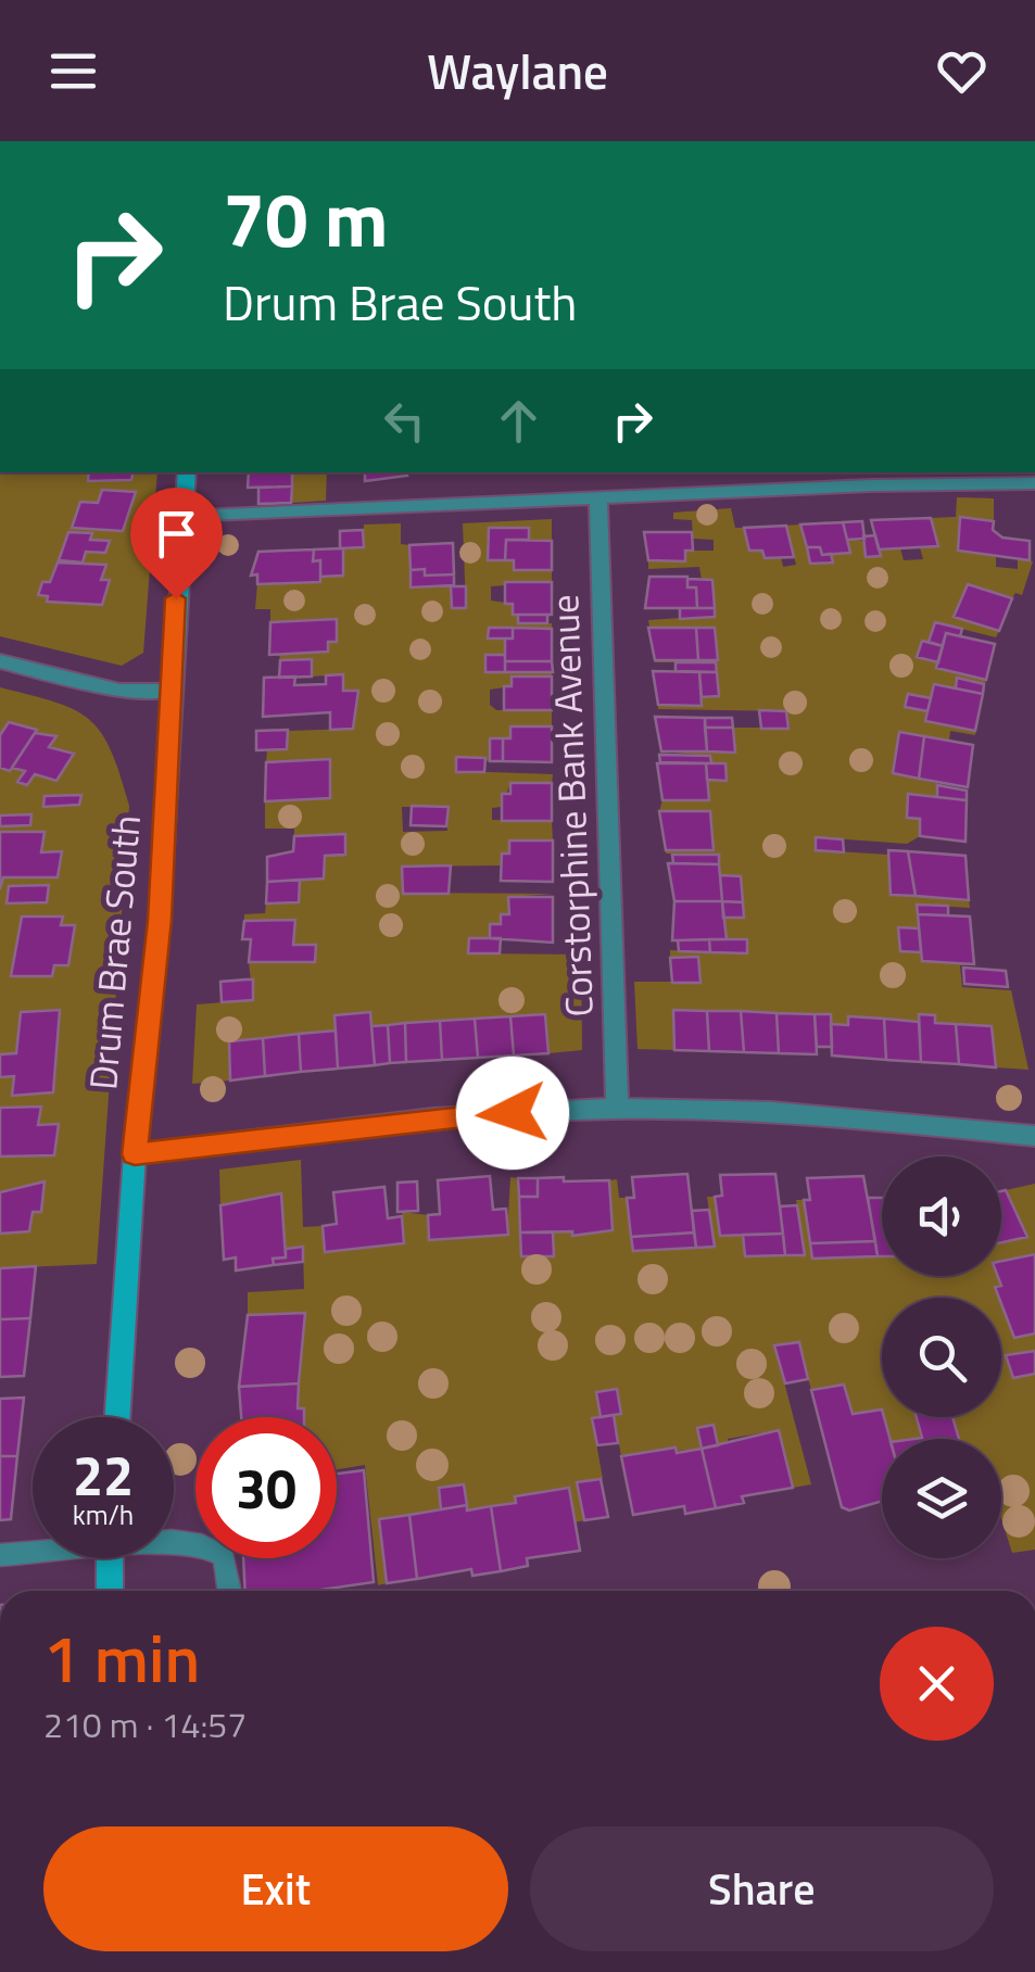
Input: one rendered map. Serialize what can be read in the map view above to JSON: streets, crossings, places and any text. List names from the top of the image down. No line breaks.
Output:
{"streets":{"main road":["Drum Brae South"],"street":["Corstorphine Bank Avenue"]},"page":{"header":"Waylane","turn":["70 m","Drum Brae South"],"speed":"22 km/h","limit":"30","heading":["1 min","210 m · 14:57"],"buttons":["Exit","Share"]}}
